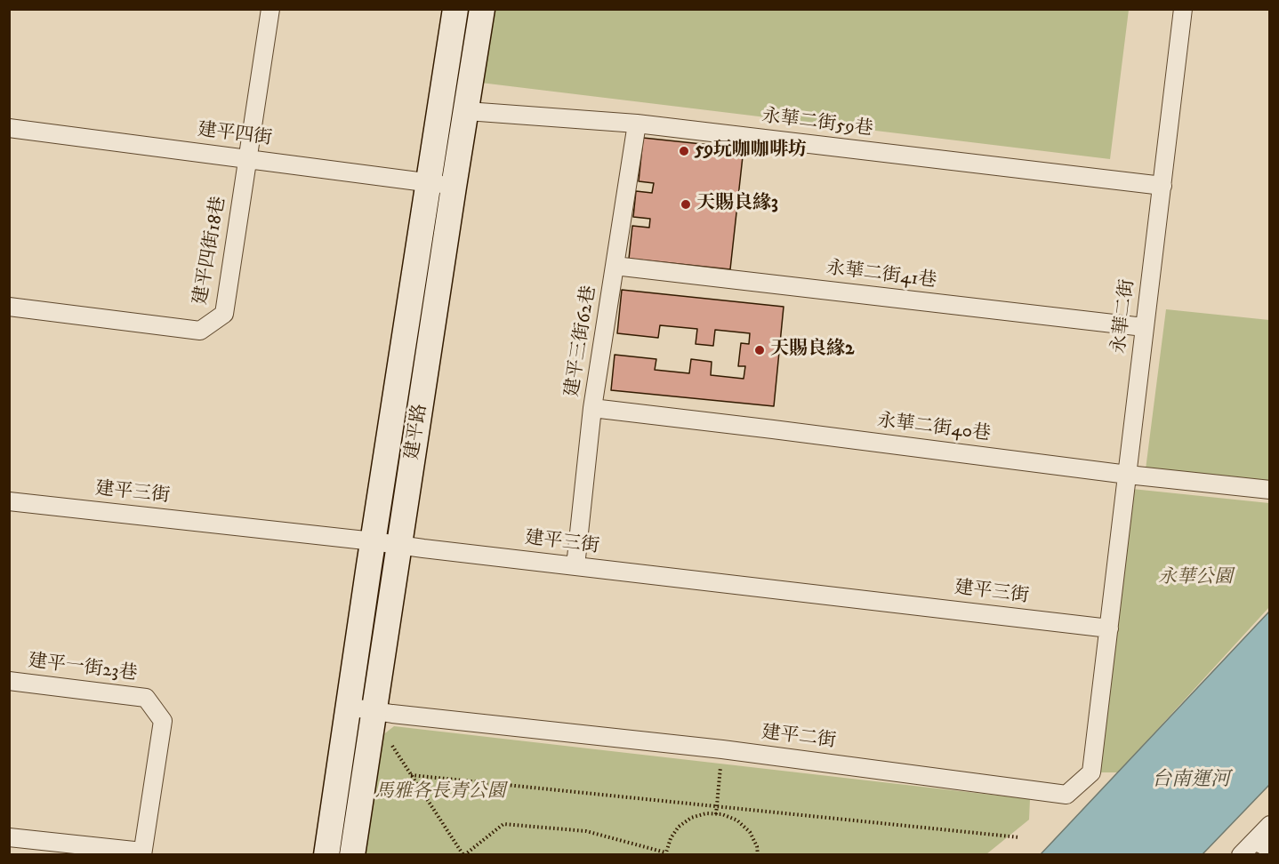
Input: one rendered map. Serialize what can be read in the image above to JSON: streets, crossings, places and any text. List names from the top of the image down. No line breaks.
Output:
{"streets":{"street":["永華二街59巷","建平四街","建平四街18巷","永華二街41巷","永華二街","建平三街62巷","永華二街40巷","建平路","建平三街","建平一街23巷","建平二街"]},"crossings":[["永華二街59巷","永華二街"],["永華二街59巷","建平三街62巷"],["永華二街59巷","建平路"],["建平四街","建平四街18巷"],["建平四街","建平路"],["永華二街41巷","永華二街"],["永華二街41巷","建平三街62巷"],["永華二街","永華二街40巷"],["永華二街","建平三街"],["永華二街","建平二街"],["建平三街62巷","永華二街40巷"],["建平三街62巷","建平三街"],["建平路","建平三街"],["建平路","建平二街"],["建平三街","建平二街"]],"water":["台南運河"],"parks":["永華公園","馬雅各長青公園"],"places":["59玩咖咖啡坊","天賜良緣3","天賜良緣2"]}
